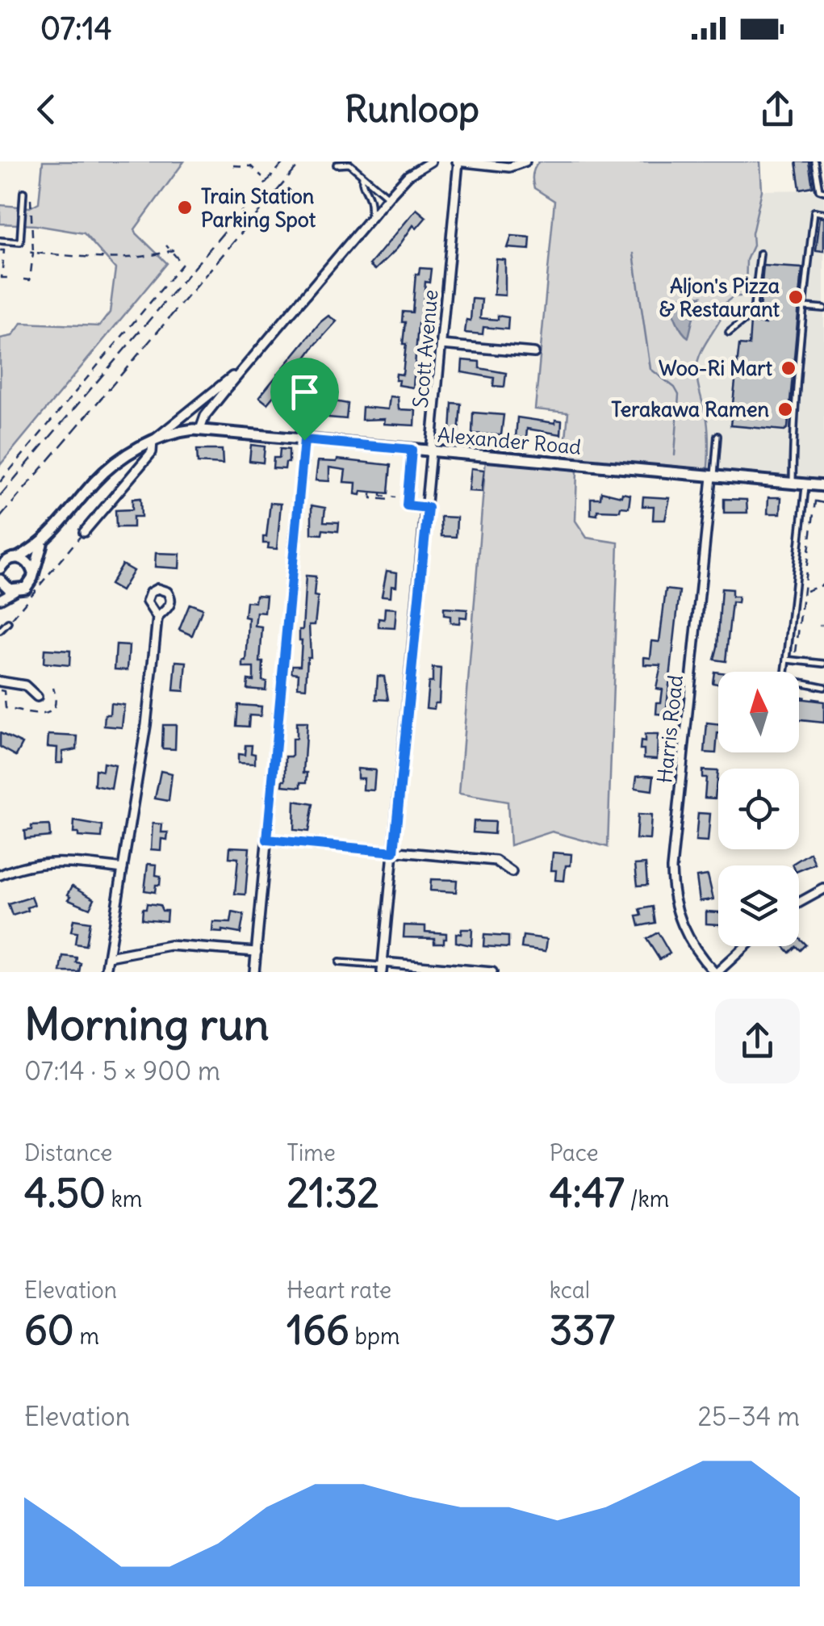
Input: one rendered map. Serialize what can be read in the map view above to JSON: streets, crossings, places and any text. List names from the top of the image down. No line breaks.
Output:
{"streets":{"street":["Scott Avenue","Alexander Road","Harris Road"]},"crossings":[["Scott Avenue","Alexander Road"],["Alexander Road","Harris Road"]],"places":["Train Station Parking Spot","Aljon's Pizza & Restaurant","Woo-Ri Mart","Terakawa Ramen"],"north":"top","page":{"status":"07:14","header":"Runloop","heading":["Morning run","07:14 · 5 × 900 m"],"stats":[["Distance","4.50 km"],["Time","21:32"],["Pace","4:47 /km"],["Elevation","60 m"],["Heart rate","166 bpm"],["kcal","337"]],"chart":["Elevation","25–34 m"]}}
